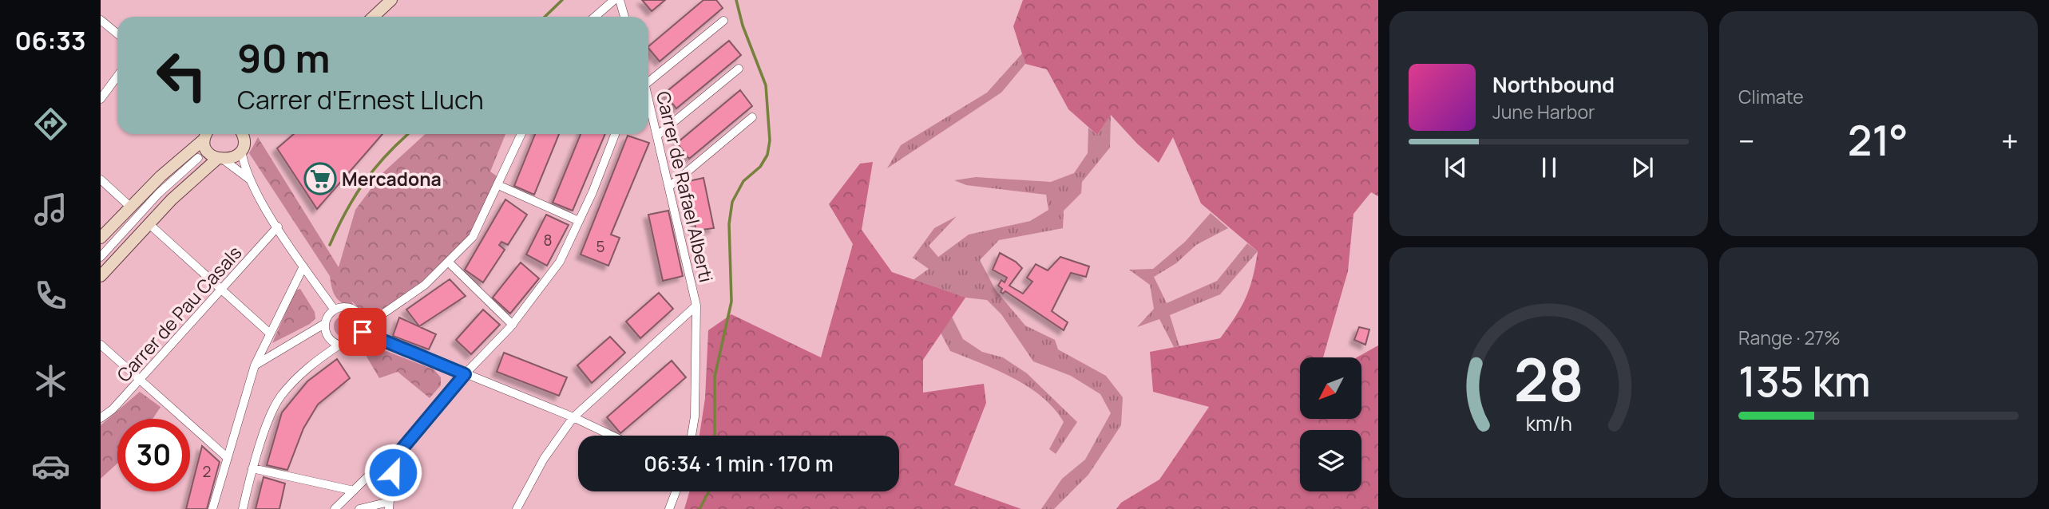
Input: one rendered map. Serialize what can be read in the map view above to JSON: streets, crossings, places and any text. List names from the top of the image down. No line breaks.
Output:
{"streets":{"street":["Carrer de Rafael Alberti","Carrer de Pau Casals"]},"places":{"supermarket":["Mercadona"]},"house_numbers":["8","5","2"],"north":"bottom left","page":{"tabs":"06:33","tile":["Climate",["Range · 27%","135 km"]],"turn":["90 m","Carrer d'Ernest Lluch"],"song":["Northbound","June Harbor"],"heat":["−","21°","+"],"limit":"30","trip":"06:34 · 1 min · 170 m","gauge":["28","km/h"]}}
